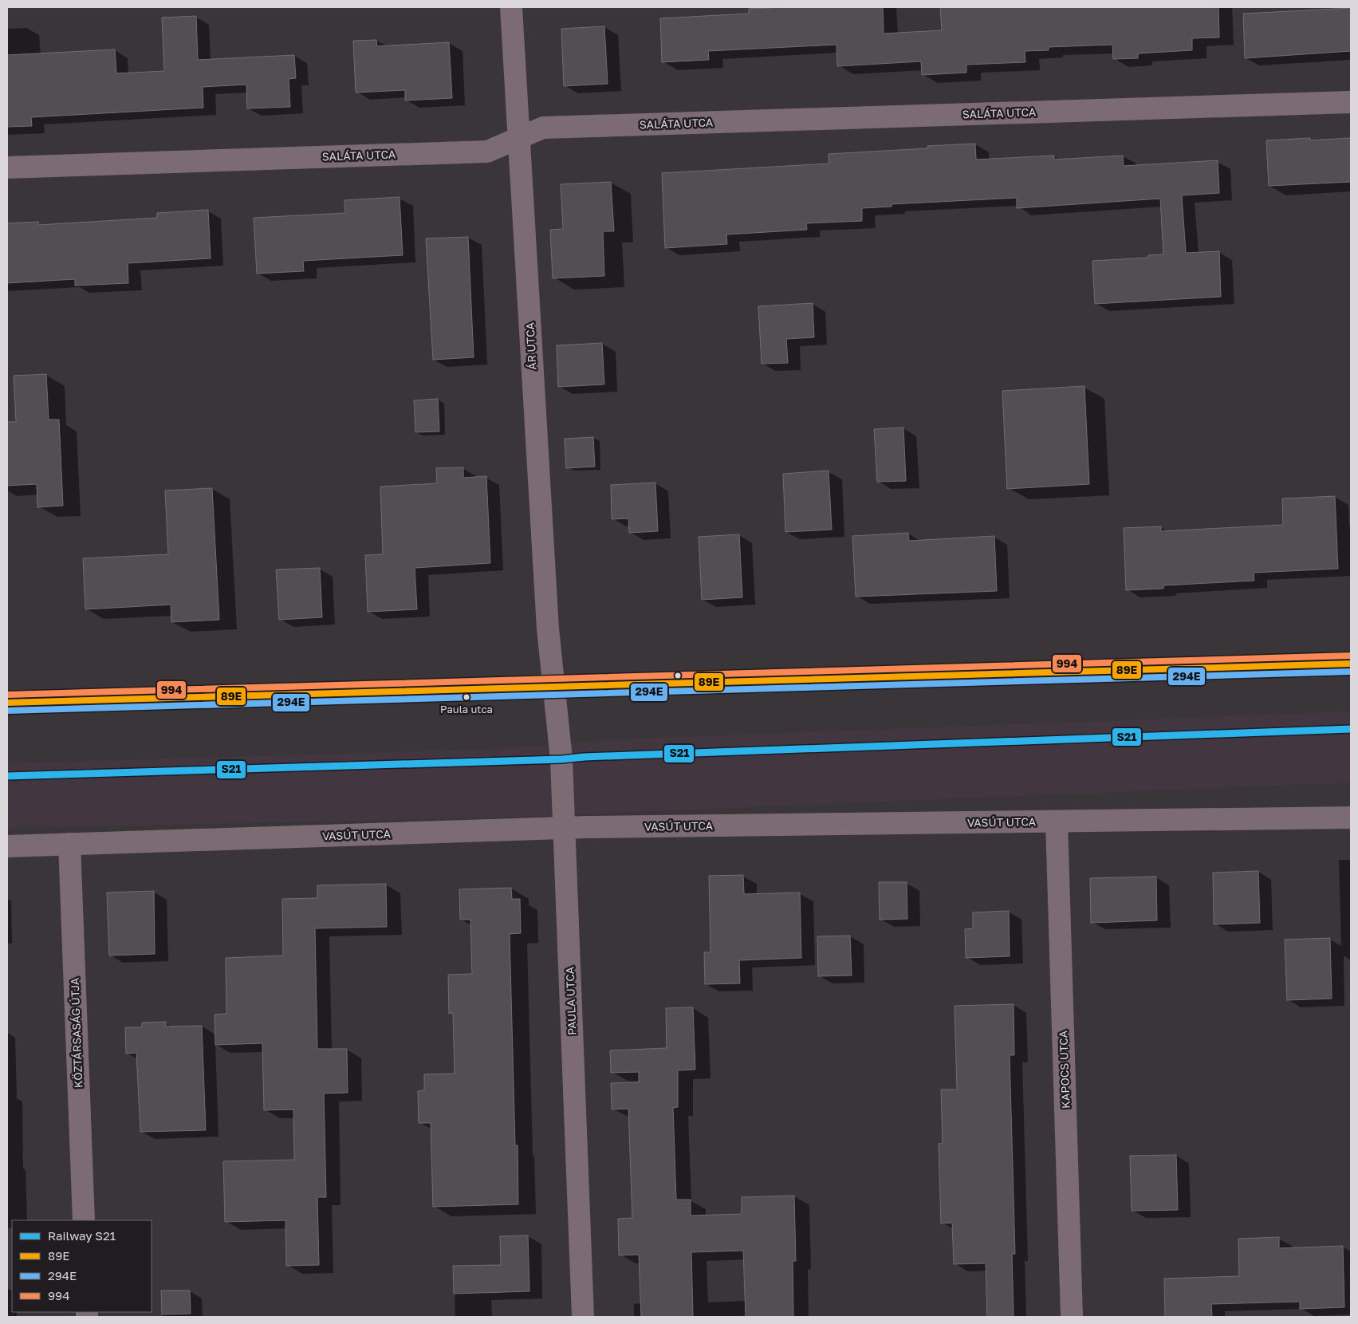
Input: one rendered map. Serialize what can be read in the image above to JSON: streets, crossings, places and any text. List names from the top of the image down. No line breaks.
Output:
{"streets":{"street":["SALÁTA UTCA","ÁR UTCA","VASÚT UTCA","PAULA UTCA","KÖZTÁRSASÁG ÚTJA","KAPOCS UTCA"]},"crossings":[["SALÁTA UTCA","ÁR UTCA"],["ÁR UTCA","PAULA UTCA"],["VASÚT UTCA","PAULA UTCA"],["VASÚT UTCA","KÖZTÁRSASÁG ÚTJA"],["VASÚT UTCA","KAPOCS UTCA"]],"places":["Paula utca"],"lines":["transit line 994","transit line 89E","transit line 294E","rail line S21"],"legend":["Railway S21","89E","294E","994"]}
